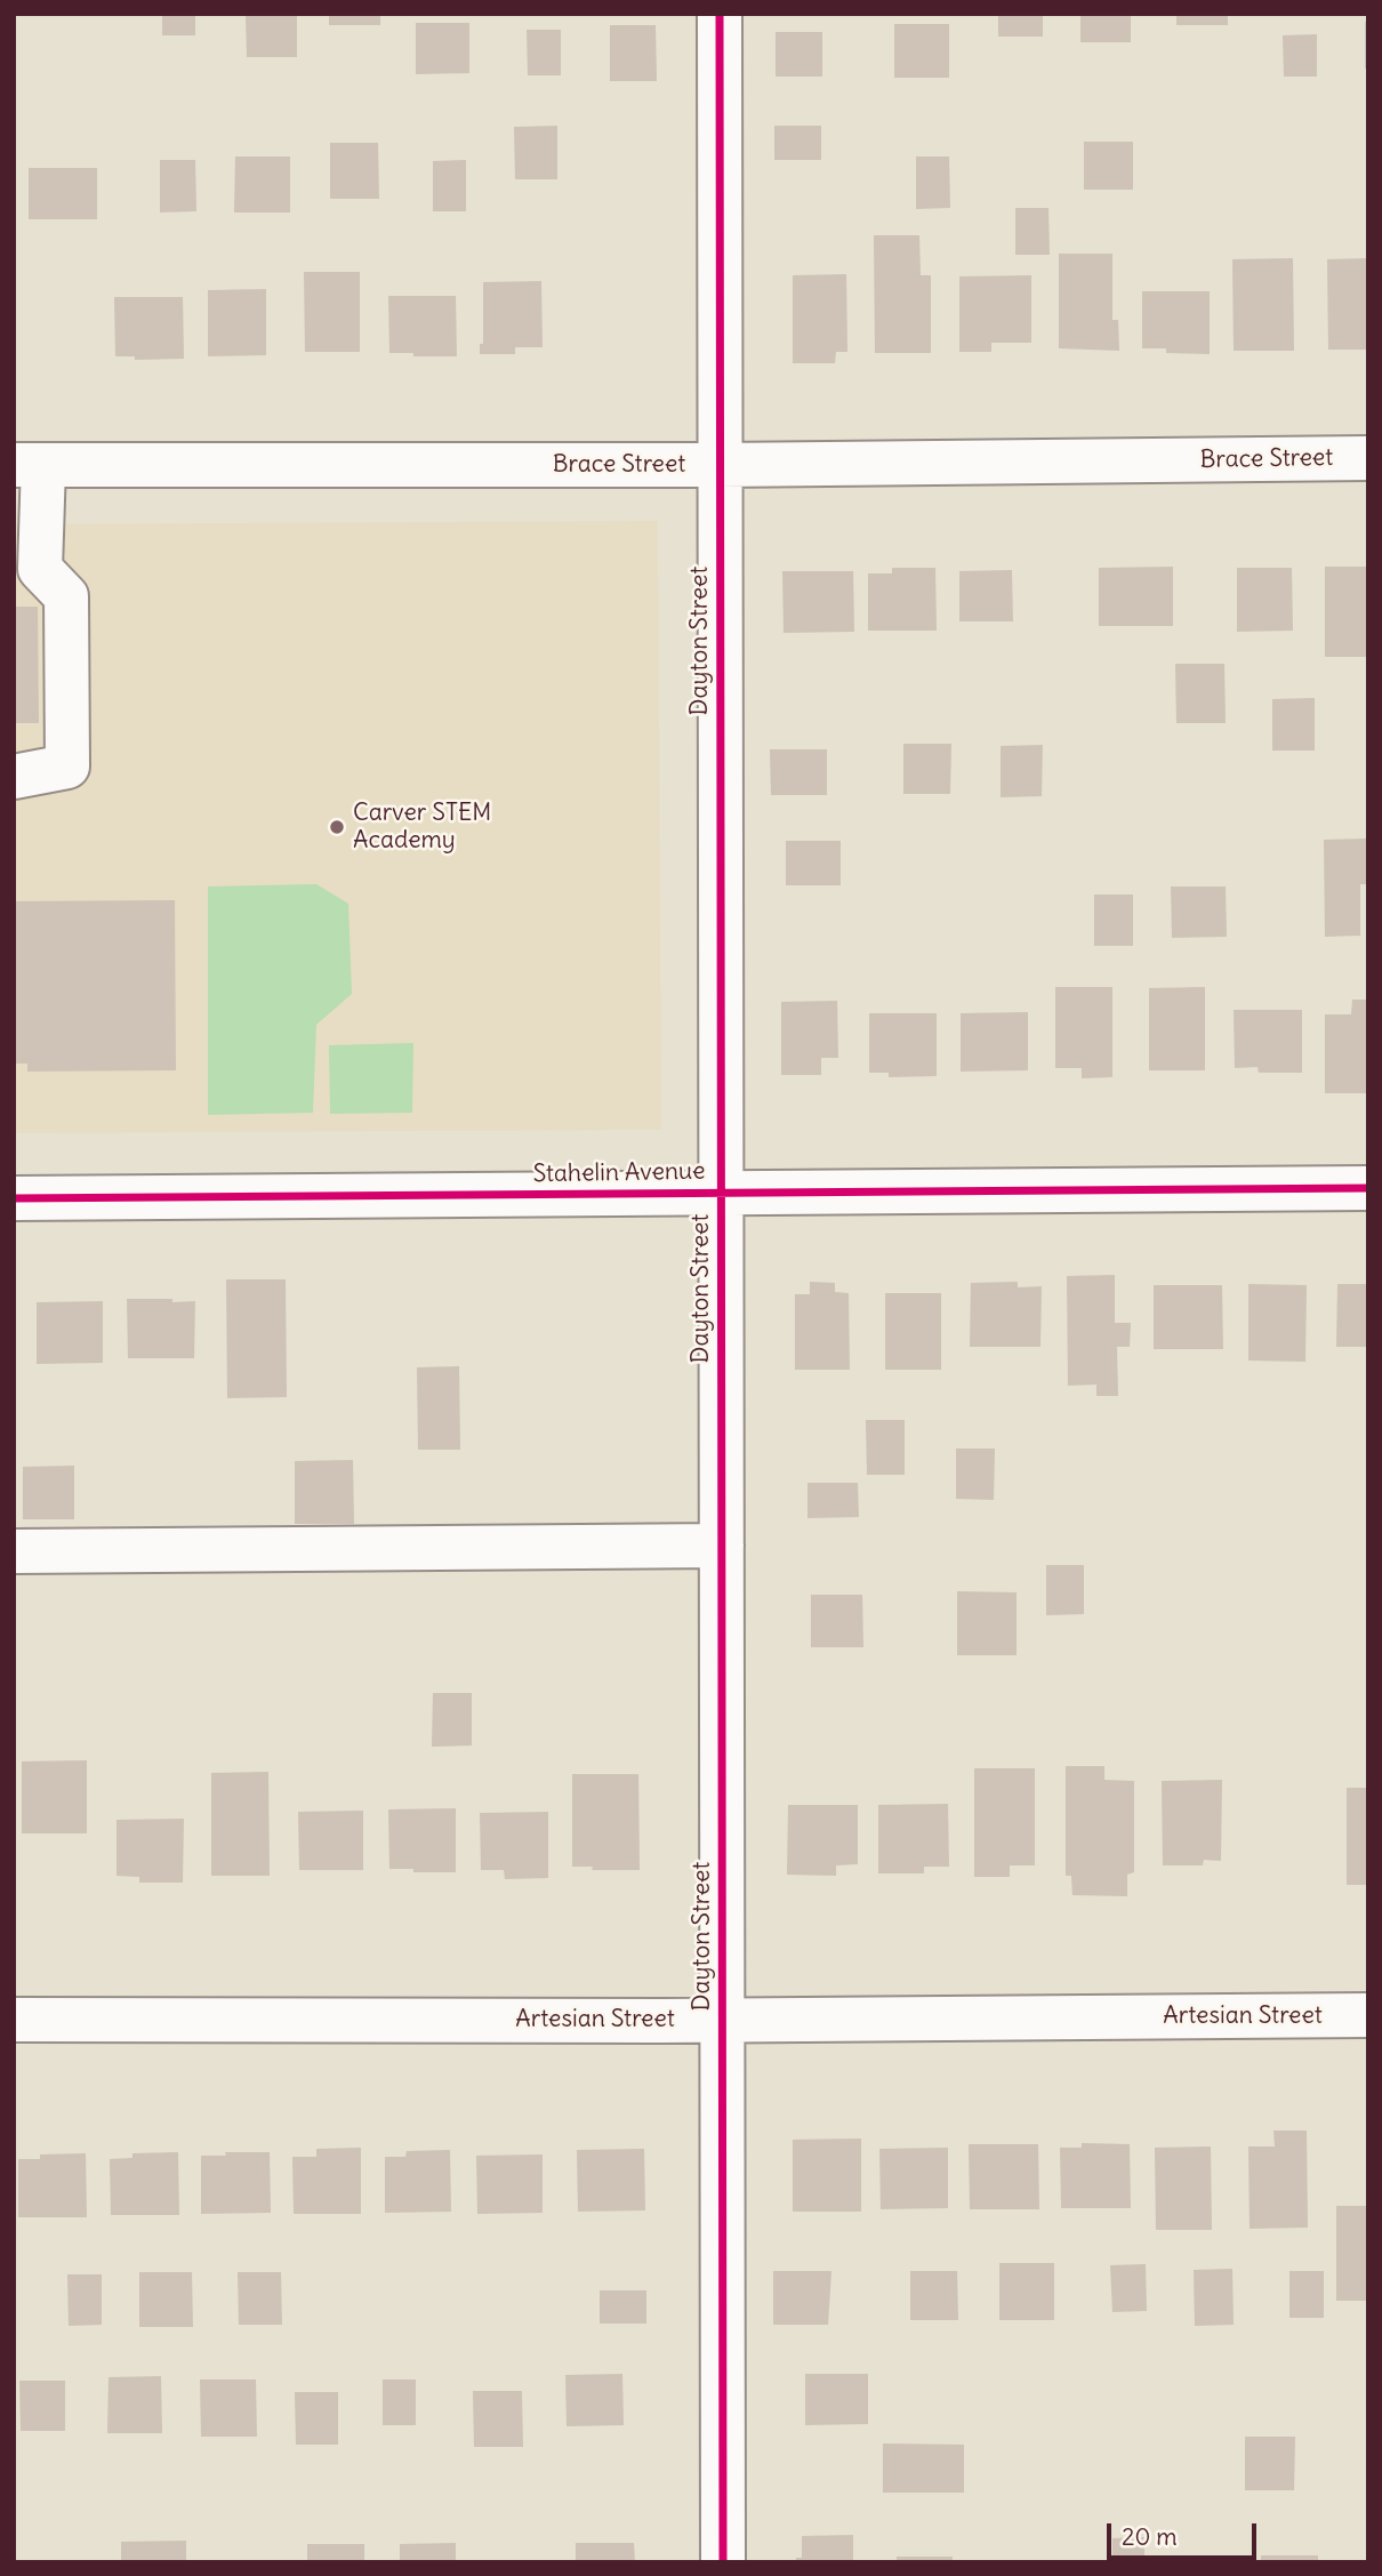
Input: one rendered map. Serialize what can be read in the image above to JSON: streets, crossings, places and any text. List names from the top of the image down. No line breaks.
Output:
{"streets":{"street":["Brace Street","Dayton Street","Stahelin Avenue","Artesian Street"]},"crossings":[["Brace Street","Dayton Street"],["Dayton Street","Stahelin Avenue"],["Dayton Street","Artesian Street"]],"places":["Carver STEM Academy"],"scale_bar":"20 m"}
